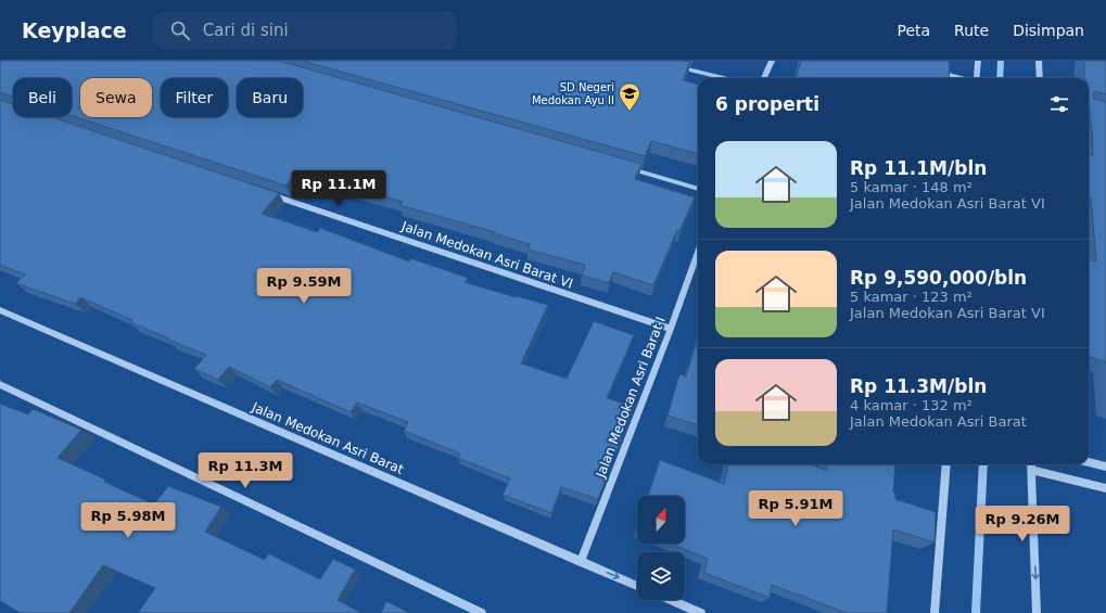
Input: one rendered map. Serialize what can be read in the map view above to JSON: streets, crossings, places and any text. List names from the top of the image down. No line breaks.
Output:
{"streets":{"street":["Jalan Medokan Asri Barat VI","Jalan Medokan Asri Barat I","Jalan Medokan Asri Barat"]},"crossings":[["Jalan Medokan Asri Barat VI","Jalan Medokan Asri Barat I"],["Jalan Medokan Asri Barat I","Jalan Medokan Asri Barat"]],"places":{"school or university":["SD Negeri Medokan Ayu II"]},"north":"top","page":{"header":"Keyplace","search":"Cari di sini","nav":["Peta","Rute","Disimpan"],"chip":["Beli","Sewa","Filter","Baru"],"heading":"6 properti","list":[{"name":"Rp 11.1M/bln","note":"5 kamar · 148 m² · Jalan Medokan Asri Barat VI"},{"name":"Rp 9,590,000/bln","note":"5 kamar · 123 m² · Jalan Medokan Asri Barat VI"},{"name":"Rp 11.3M/bln","note":"4 kamar · 132 m² · Jalan Medokan Asri Barat"}],"price":["Rp 11.1M","Rp 9.59M","Rp 11.3M","Rp 5.91M","Rp 5.98M","Rp 9.26M"]}}
